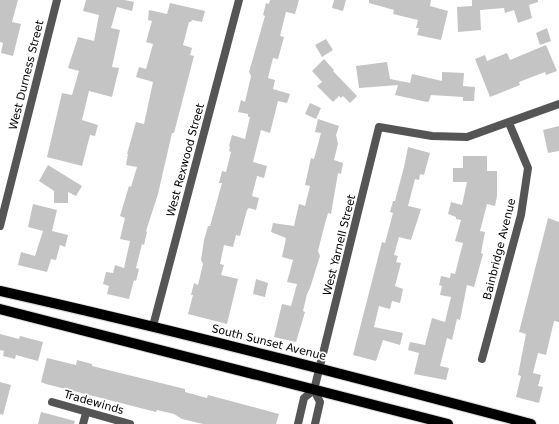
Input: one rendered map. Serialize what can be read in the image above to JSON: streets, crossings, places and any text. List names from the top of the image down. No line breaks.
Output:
{"streets":{"main road":["South Sunset Avenue"],"street":["West Durness Street","West Rexwood Street","West Yarnell Street","Bainbridge Avenue","Tradewinds"]},"crossings":[["West Rexwood Street","South Sunset Avenue"],["West Yarnell Street","Bainbridge Avenue"],["West Yarnell Street","South Sunset Avenue"]]}
